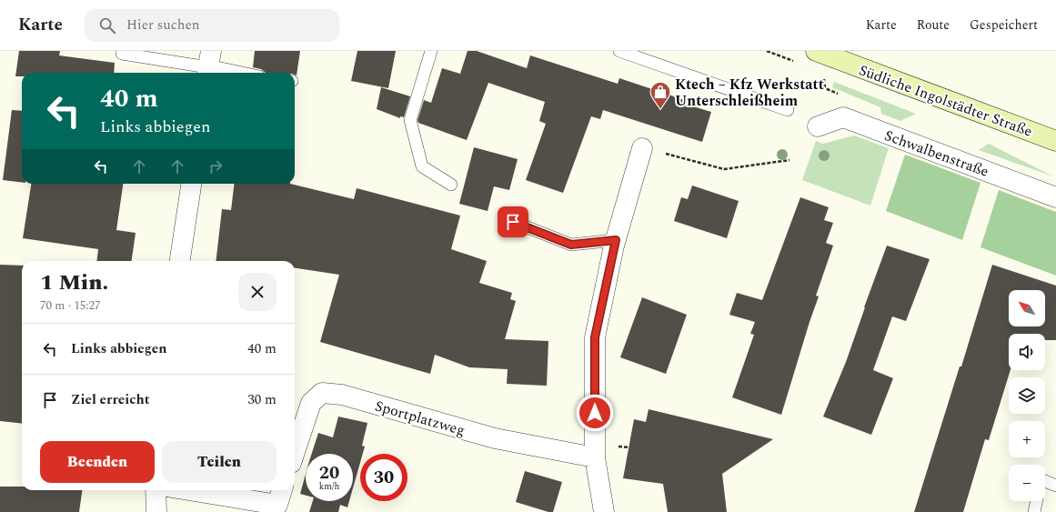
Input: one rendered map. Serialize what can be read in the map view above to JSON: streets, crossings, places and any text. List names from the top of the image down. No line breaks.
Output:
{"streets":{"street":["Südliche Ingolstädter Straße","Schwalbenstraße","Sportplatzweg"]},"places":{"shop":["Ktech – Kfz Werkstatt Unterschleißheim"]},"north":"top left","page":{"header":"Karte","search":"Hier suchen","nav":["Karte","Route","Gespeichert"],"turn":["40 m","Links abbiegen"],"heading":["1 Min.","70 m · 15:27"],"map_buttons":["+","−"],"list":[{"name":"Links abbiegen","value":"40 m"},{"name":"Ziel erreicht","value":"30 m"}],"buttons":["Beenden","Teilen"],"speed":"20 km/h","limit":"30"}}
